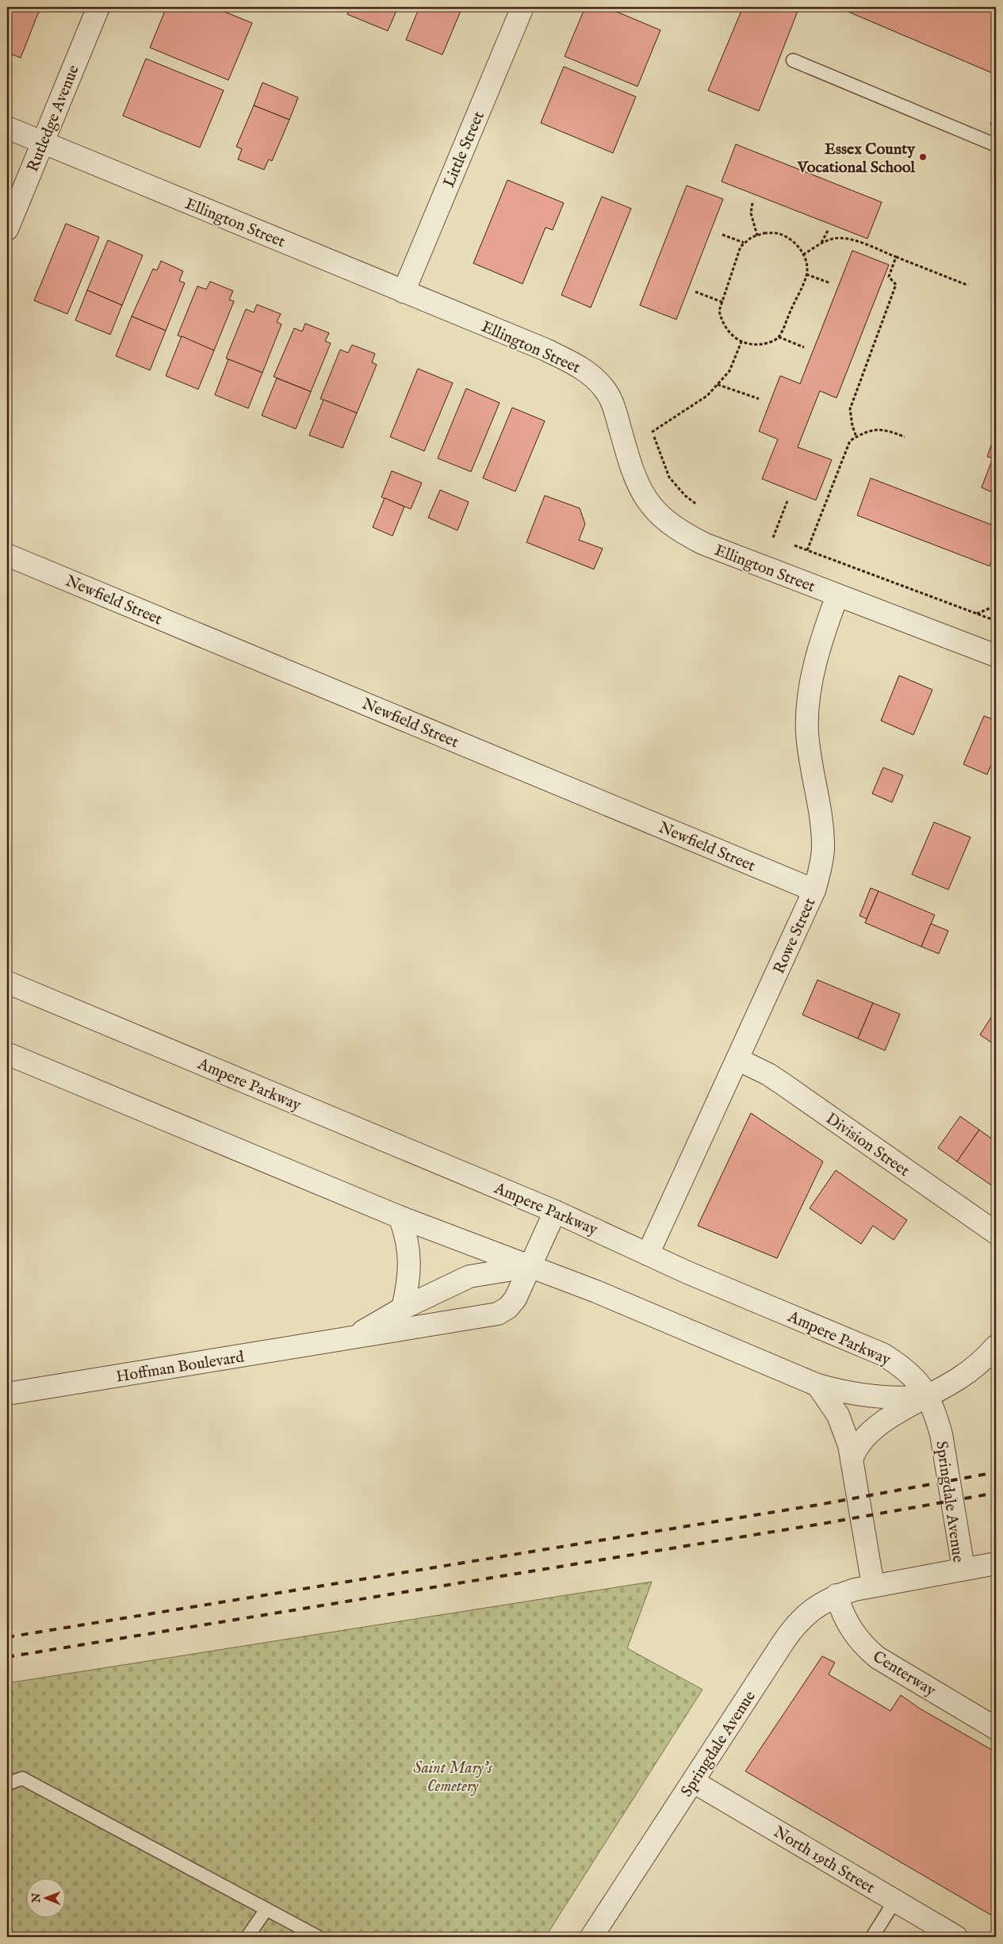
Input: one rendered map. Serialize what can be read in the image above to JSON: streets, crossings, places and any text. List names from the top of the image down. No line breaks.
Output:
{"streets":{"street":["Rutledge Avenue","Little Street","Ellington Street","Newfield Street","Rowe Street","Ampere Parkway","Division Street","Hoffman Boulevard","Springdale Avenue","Centerway","North 19th Street"]},"crossings":[["Rutledge Avenue","Ellington Street"],["Little Street","Ellington Street"],["Ellington Street","Rowe Street"],["Newfield Street","Rowe Street"],["Rowe Street","Ampere Parkway"],["Rowe Street","Division Street"],["Ampere Parkway","Hoffman Boulevard"],["Ampere Parkway","Springdale Avenue"],["Springdale Avenue","Centerway"],["Springdale Avenue","North 19th Street"]],"parks":["Saint Mary's Cemetery"],"places":["Essex County Vocational School"],"north":"left"}
